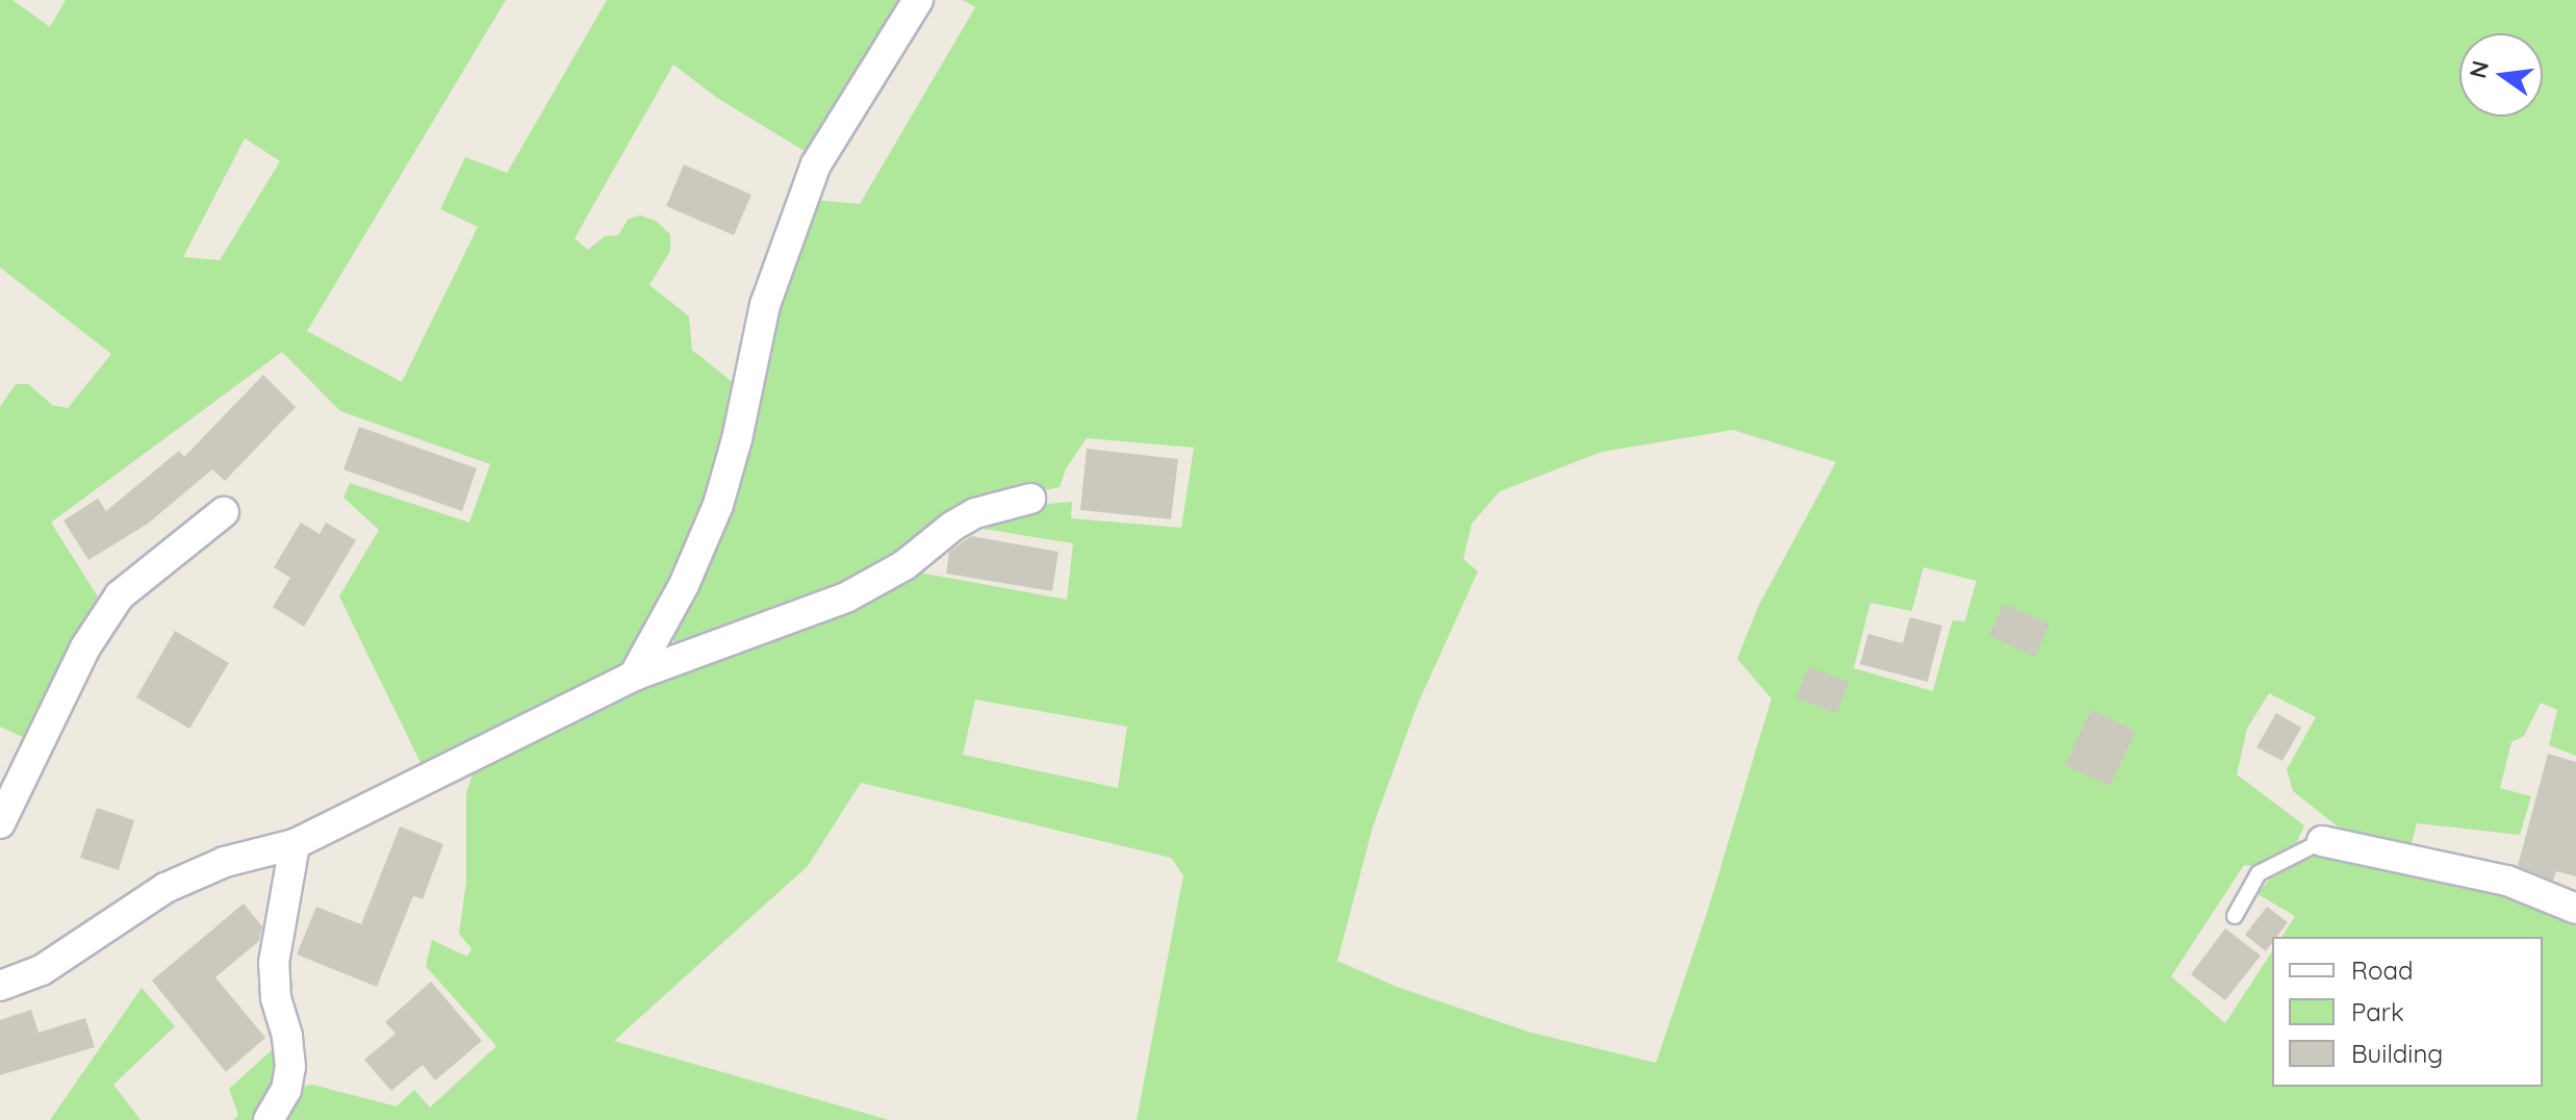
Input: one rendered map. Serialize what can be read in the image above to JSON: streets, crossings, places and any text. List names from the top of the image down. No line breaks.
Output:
{"legend":["Road","Park","Building"],"north":"left"}
